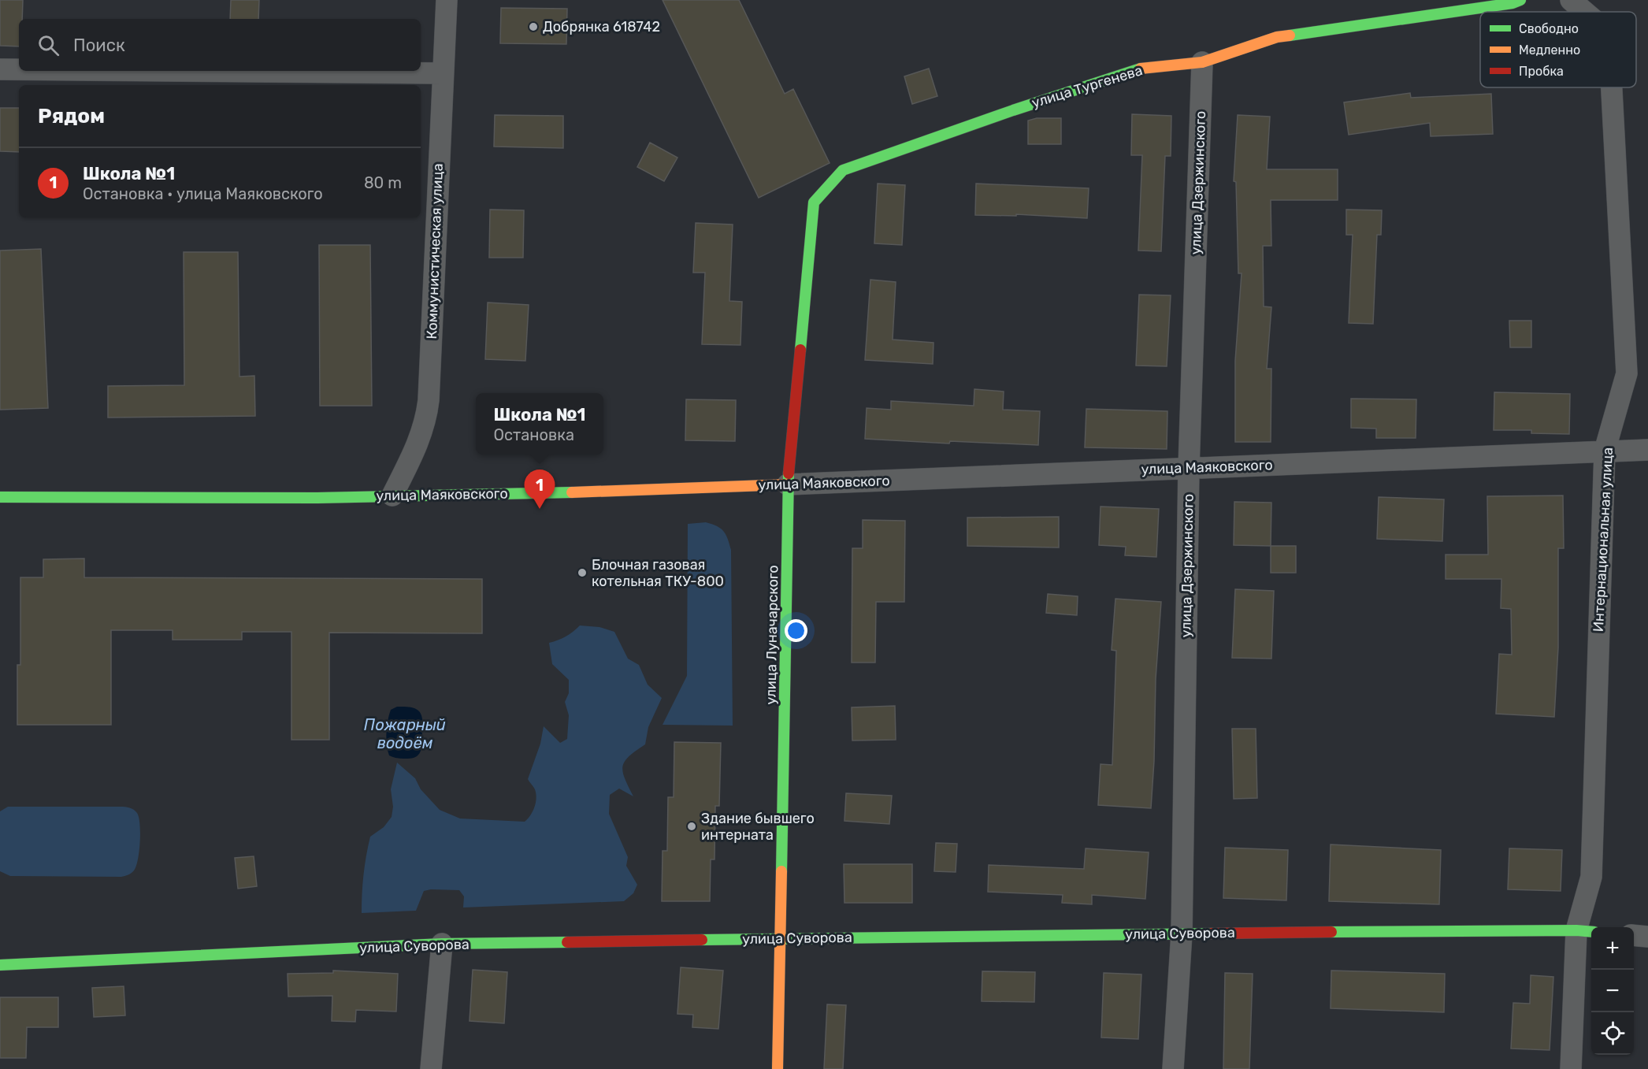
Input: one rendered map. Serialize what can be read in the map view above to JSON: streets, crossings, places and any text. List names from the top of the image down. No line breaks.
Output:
{"streets":{"street":["улица Тургенева","улица Дзержинского","Коммунистическая улица","улица Маяковского","Интернациональная улица","улица Луначарского","улица Суворова"]},"crossings":[["улица Тургенева","улица Дзержинского"],["улица Тургенева","улица Луначарского"],["улица Дзержинского","улица Маяковского"],["улица Дзержинского","улица Суворова"],["Коммунистическая улица","улица Маяковского"],["улица Маяковского","Интернациональная улица"],["улица Маяковского","улица Луначарского"],["Интернациональная улица","улица Суворова"],["улица Луначарского","улица Суворова"]],"water":["Пожарный водоём"],"places":["Добрянка 618742","Блочная газовая котельная ТКУ-800","Здание бывшего интерната"],"legend":["Свободно","Медленно","Пробка"],"page":{"search":"Поиск","heading":"Рядом","list":[{"mark":"1","name":"Школа №1","note":"Остановка · улица Маяковского","value":"80 m"}],"popup":["Школа №1","Остановка"],"pins":"1","map_buttons":["+","−"]}}
